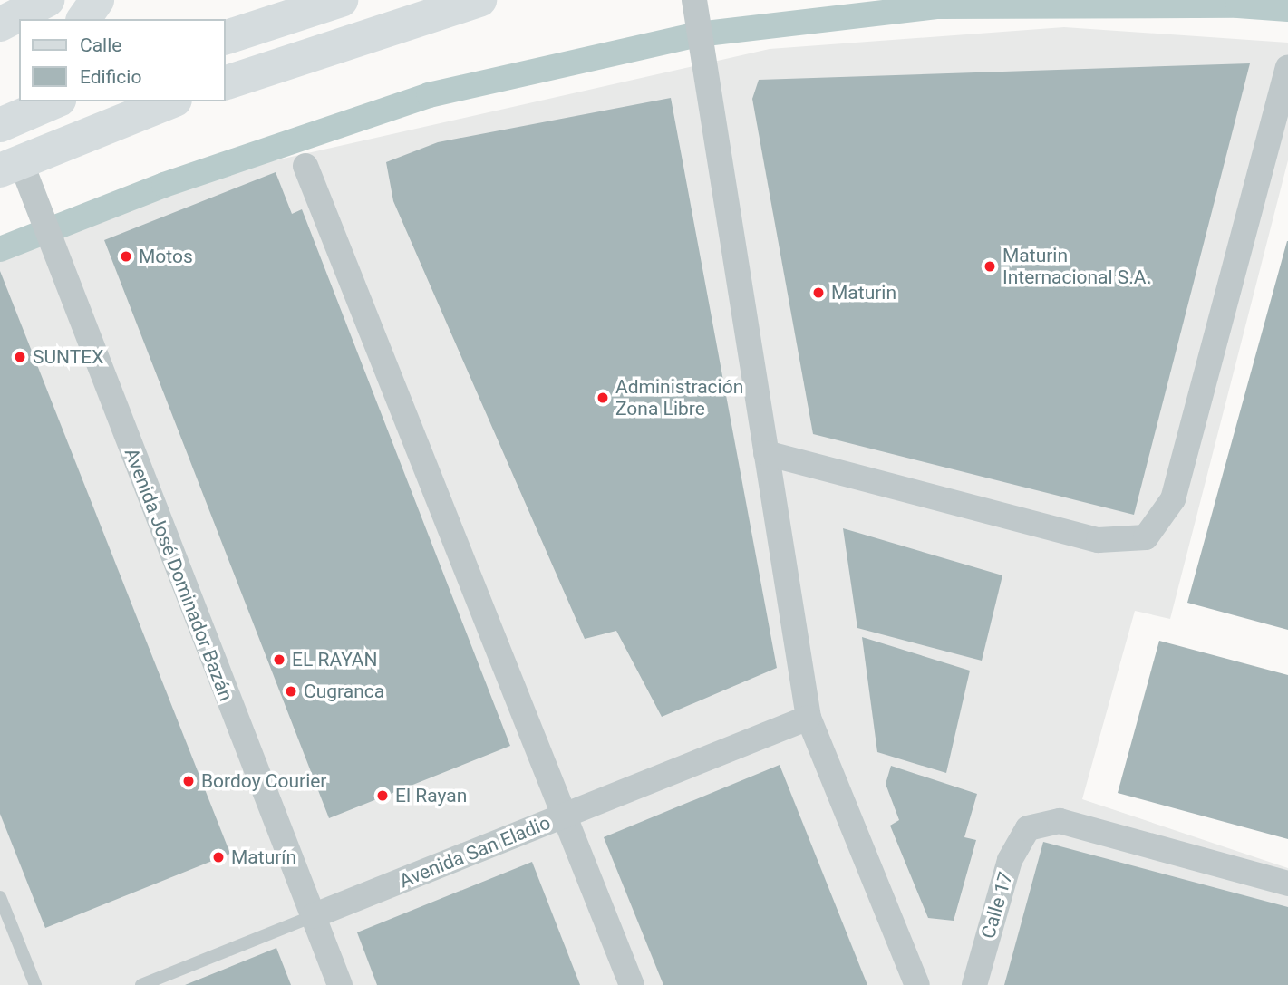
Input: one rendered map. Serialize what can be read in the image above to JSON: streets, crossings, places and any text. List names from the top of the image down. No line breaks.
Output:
{"streets":{"street":["Avenida José Dominador Bazán","Avenida San Eladio","Calle 17"]},"crossings":[["Avenida José Dominador Bazán","Avenida San Eladio"]],"places":["Motos","Maturin Internacional S.A.","Maturin","SUNTEX","Administración Zona Libre","EL RAYAN","Cugranca","Bordoy Courier","El Rayan","Maturín"],"legend":["Calle","Edificio"]}
